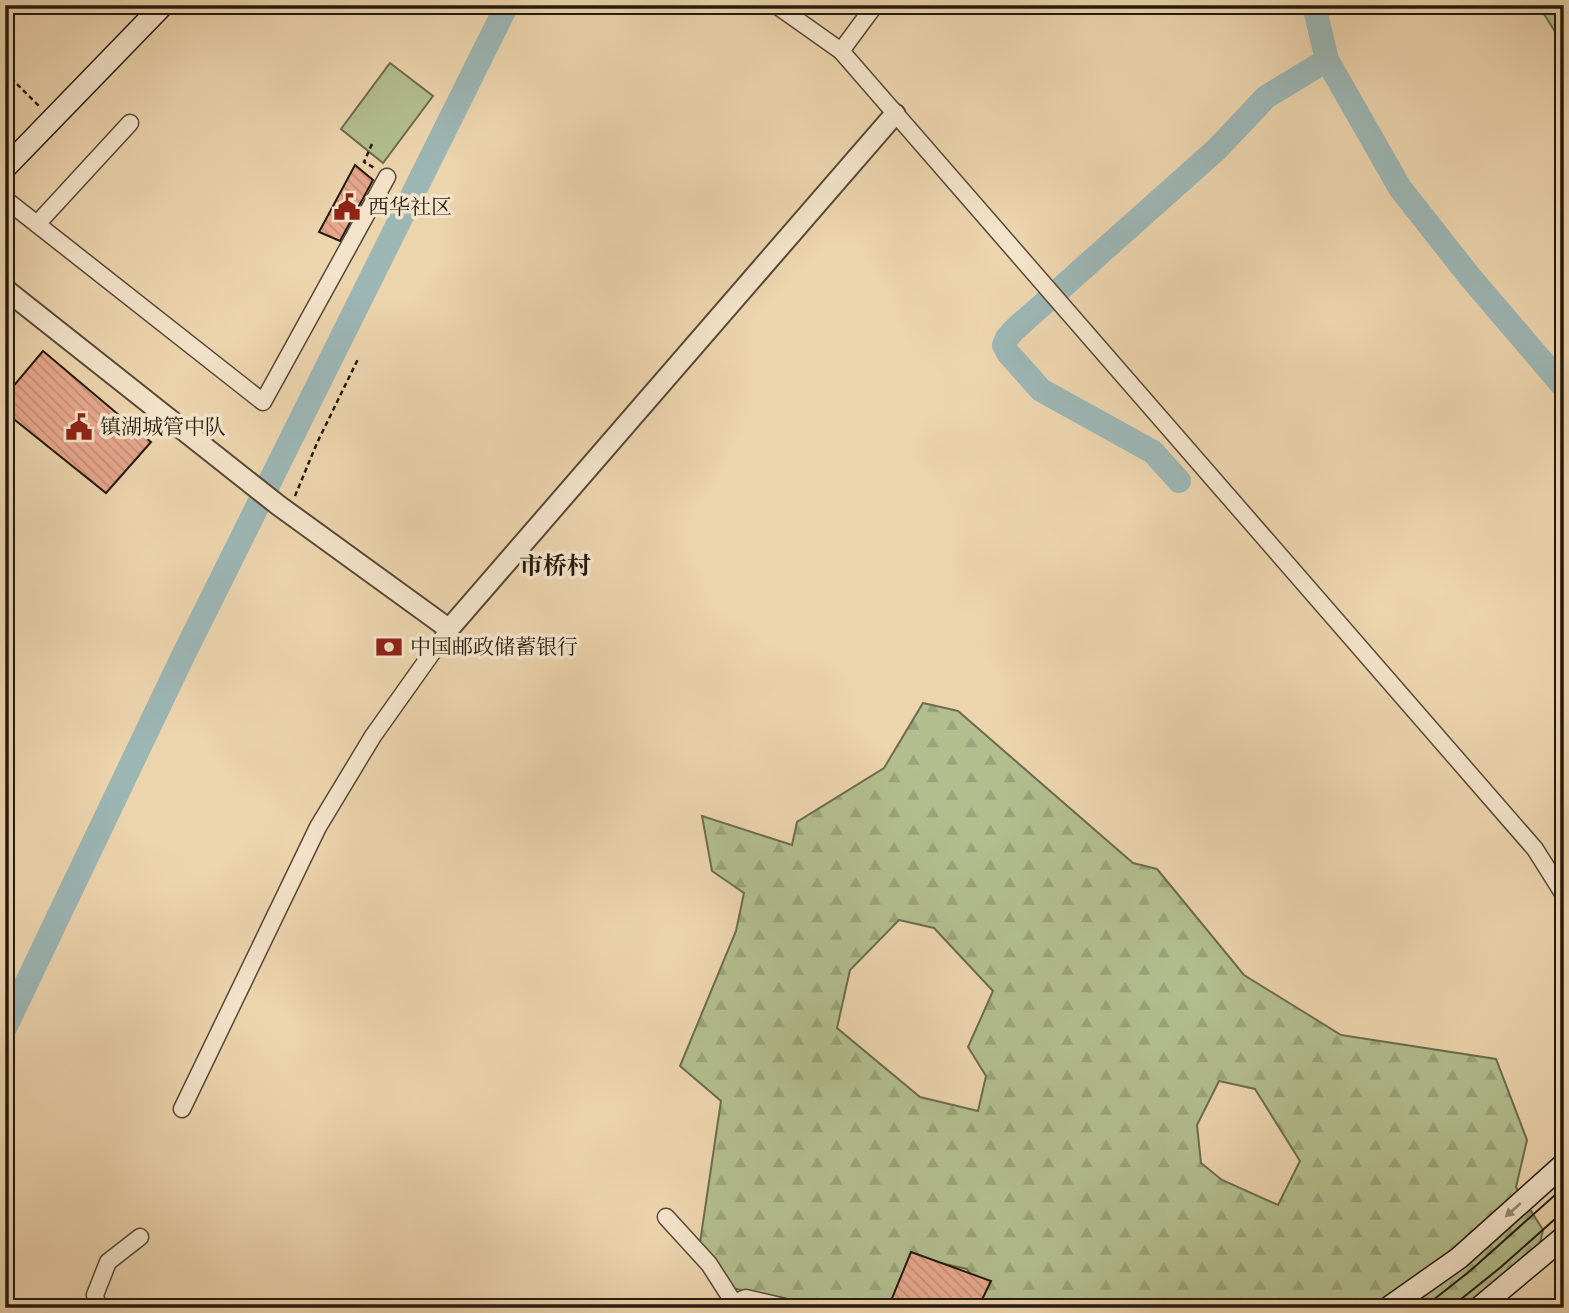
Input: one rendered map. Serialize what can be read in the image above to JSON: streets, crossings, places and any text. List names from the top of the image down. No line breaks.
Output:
{"districts":["市桥村"],"places":{"public building":["西华社区","镇湖城管中队"],"bank":["中国邮政储蓄银行"]}}
